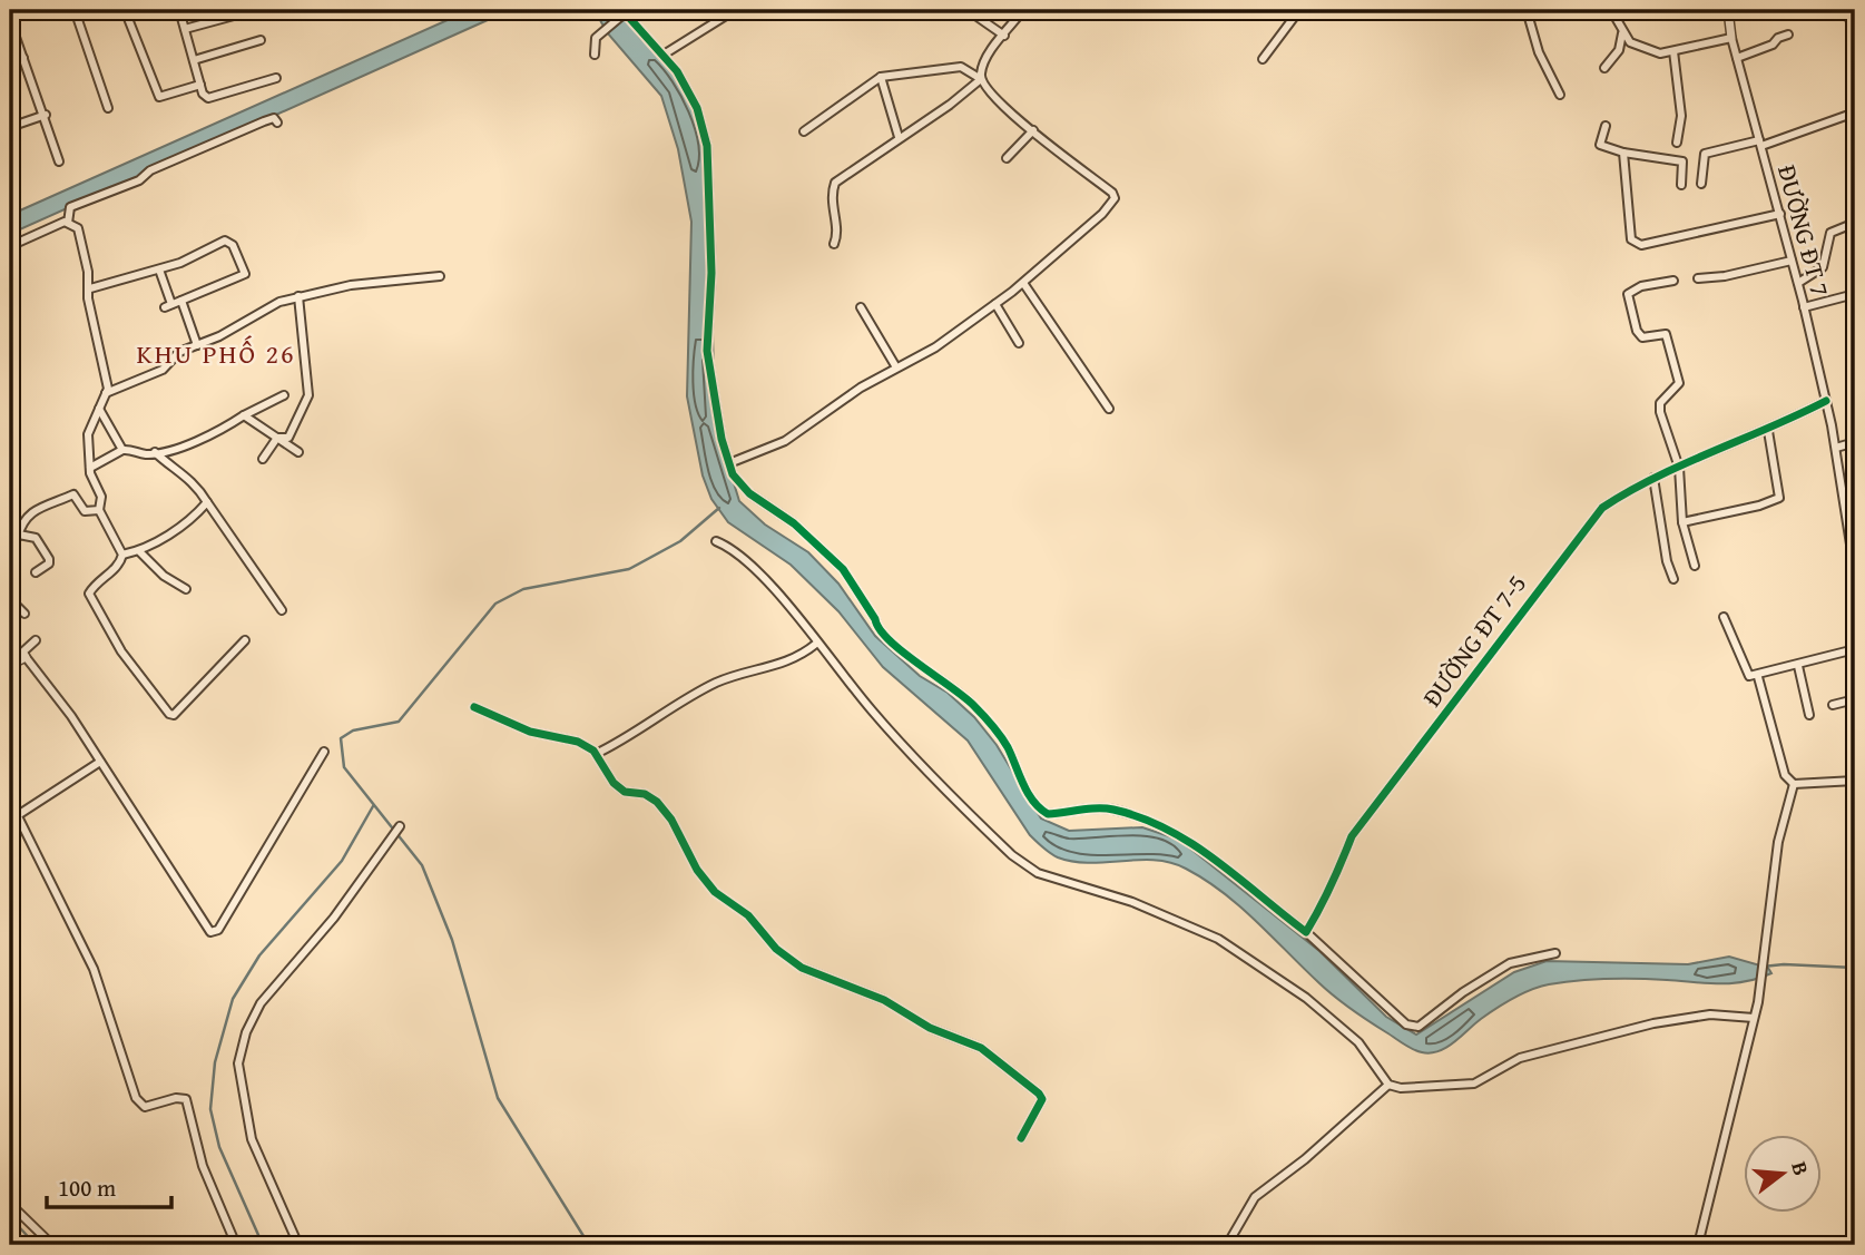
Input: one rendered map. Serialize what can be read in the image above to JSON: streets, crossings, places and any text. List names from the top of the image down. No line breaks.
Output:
{"streets":{"street":["ĐƯỜNG ĐT 7","ĐƯỜNG ĐT 7-5"]},"crossings":[["ĐƯỜNG ĐT 7","ĐƯỜNG ĐT 7-5"]],"districts":["KHU PHỐ 26"],"scale_bar":"100 m","north":"right"}
